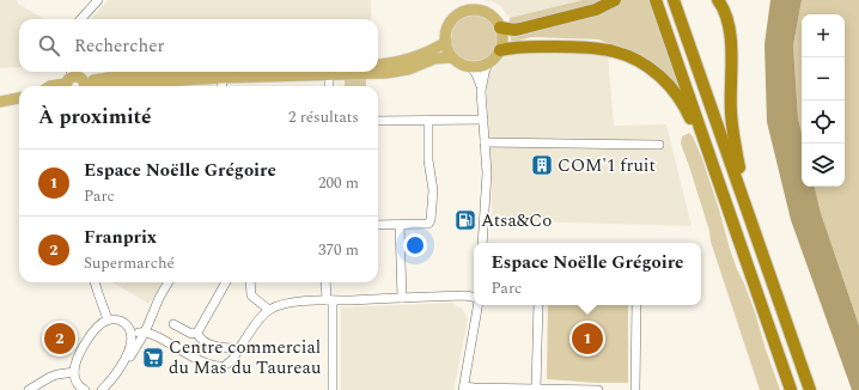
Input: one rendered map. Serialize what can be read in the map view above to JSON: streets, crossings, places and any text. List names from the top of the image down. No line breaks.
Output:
{"places":{"building":["COM'1 fruit"],"fuel station":["Atsa&Co"],"supermarket":["Centre commercial du Mas du Taureau"]},"page":{"map_buttons":["+","−"],"search":"Rechercher","heading":["À proximité","2 résultats"],"list":[{"mark":"1","name":"Espace Noëlle Grégoire","note":"Parc","value":"200 m"},{"mark":"2","name":"Franprix","note":"Supermarché","value":"370 m"}],"popup":["Espace Noëlle Grégoire","Parc"],"pins":["1","2"]}}
